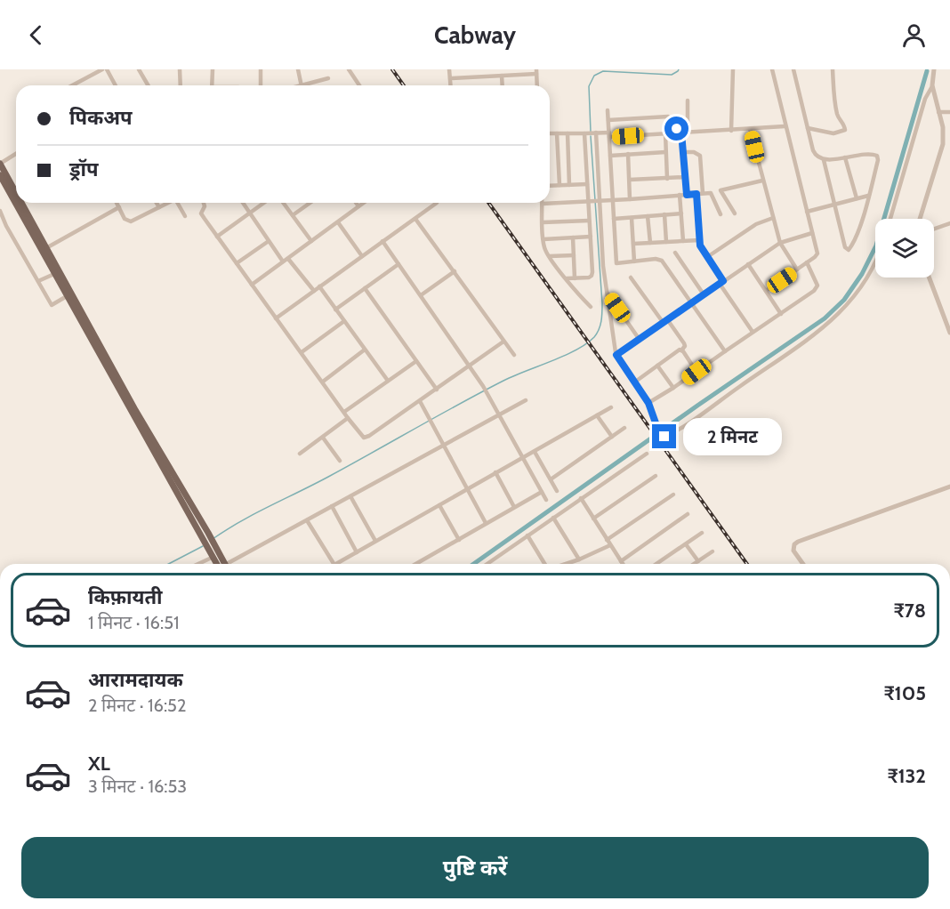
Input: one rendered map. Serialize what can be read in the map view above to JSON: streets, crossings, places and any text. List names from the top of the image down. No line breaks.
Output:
{"page":{"header":"Cabway","banner":["पिकअप","ड्रॉप"],"bubble":"2 मिनट","list":[{"name":"किफ़ायती","note":"1 मिनट · 16:51","value":"₹78"},{"name":"आरामदायक","note":"2 मिनट · 16:52","value":"₹105"},{"name":"XL","note":"3 मिनट · 16:53","value":"₹132"}],"buttons":"पुष्टि करें"}}
